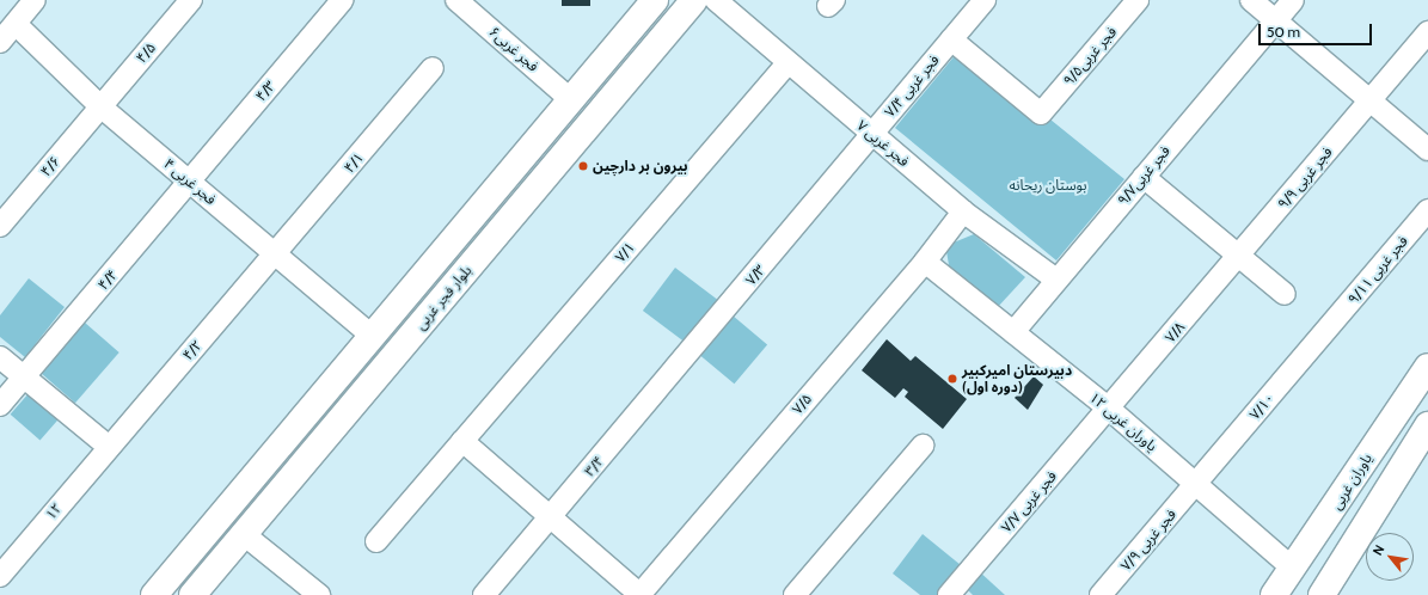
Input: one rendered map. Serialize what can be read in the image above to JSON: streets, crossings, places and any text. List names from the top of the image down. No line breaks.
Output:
{"streets":{"main road":["بلوار فجر غربی","یاوران غربی"],"street":["فجر غربی۶","۴/۵","فجر غربی۹/۵","۷/۴ فجر غربی","۴/۳","۷ فجر غربی","۴/۱","۴/۶","فجر غربی۹/۷","۹/۹ فجر غربی","۴ فجر غربی","۷/۱","۹/۱۱ فجر غربی","۷/۳","۴/۴","۷/۸","۴/۲","۷/۵","۷/۱۰","۱۲ یاوران غربی","۳/۴","۷/۷ فجر غربی","۱۲","۷/۹ فجر غربی"]},"crossings":[["۴/۵","۴/۶"],["۴/۵","۴ فجر غربی"],["فجر غربی۹/۵","۷/۴ فجر غربی"],["۷/۴ فجر غربی","۷ فجر غربی"],["۷/۴ فجر غربی","۷/۳"],["۴/۳","۴ فجر غربی"],["۴/۳","۴/۴"],["۷ فجر غربی","فجر غربی۹/۷"],["۷ فجر غربی","۷/۱"],["۷ فجر غربی","۷/۳"],["۷ فجر غربی","۷/۵"],["۴/۱","۴ فجر غربی"],["۴/۱","۴/۲"],["۴/۶","۴ فجر غربی"],["فجر غربی۹/۷","۱۲ یاوران غربی"],["۹/۹ فجر غربی","۷/۸"],["۴ فجر غربی","۴/۴"],["۴ فجر غربی","۴/۲"],["۹/۱۱ فجر غربی","۷/۱۰"],["۷/۳","۳/۴"],["۷/۸","۱۲ یاوران غربی"],["۷/۸","۷/۷ فجر غربی"],["۴/۲","۱۲"],["۷/۵","۱۲ یاوران غربی"],["۷/۱۰","۱۲ یاوران غربی"],["۷/۱۰","۷/۹ فجر غربی"],["۱۲ یاوران غربی","یاوران غربی"],["۱۲ یاوران غربی","۷/۷ فجر غربی"],["۱۲ یاوران غربی","۷/۹ فجر غربی"]],"parks":["بوستان ریحانه"],"places":["بیرون بر دارچین","دبیرستان امیرکبیر (دوره اول)"],"scale_bar":"50 m","north":"top left"}
